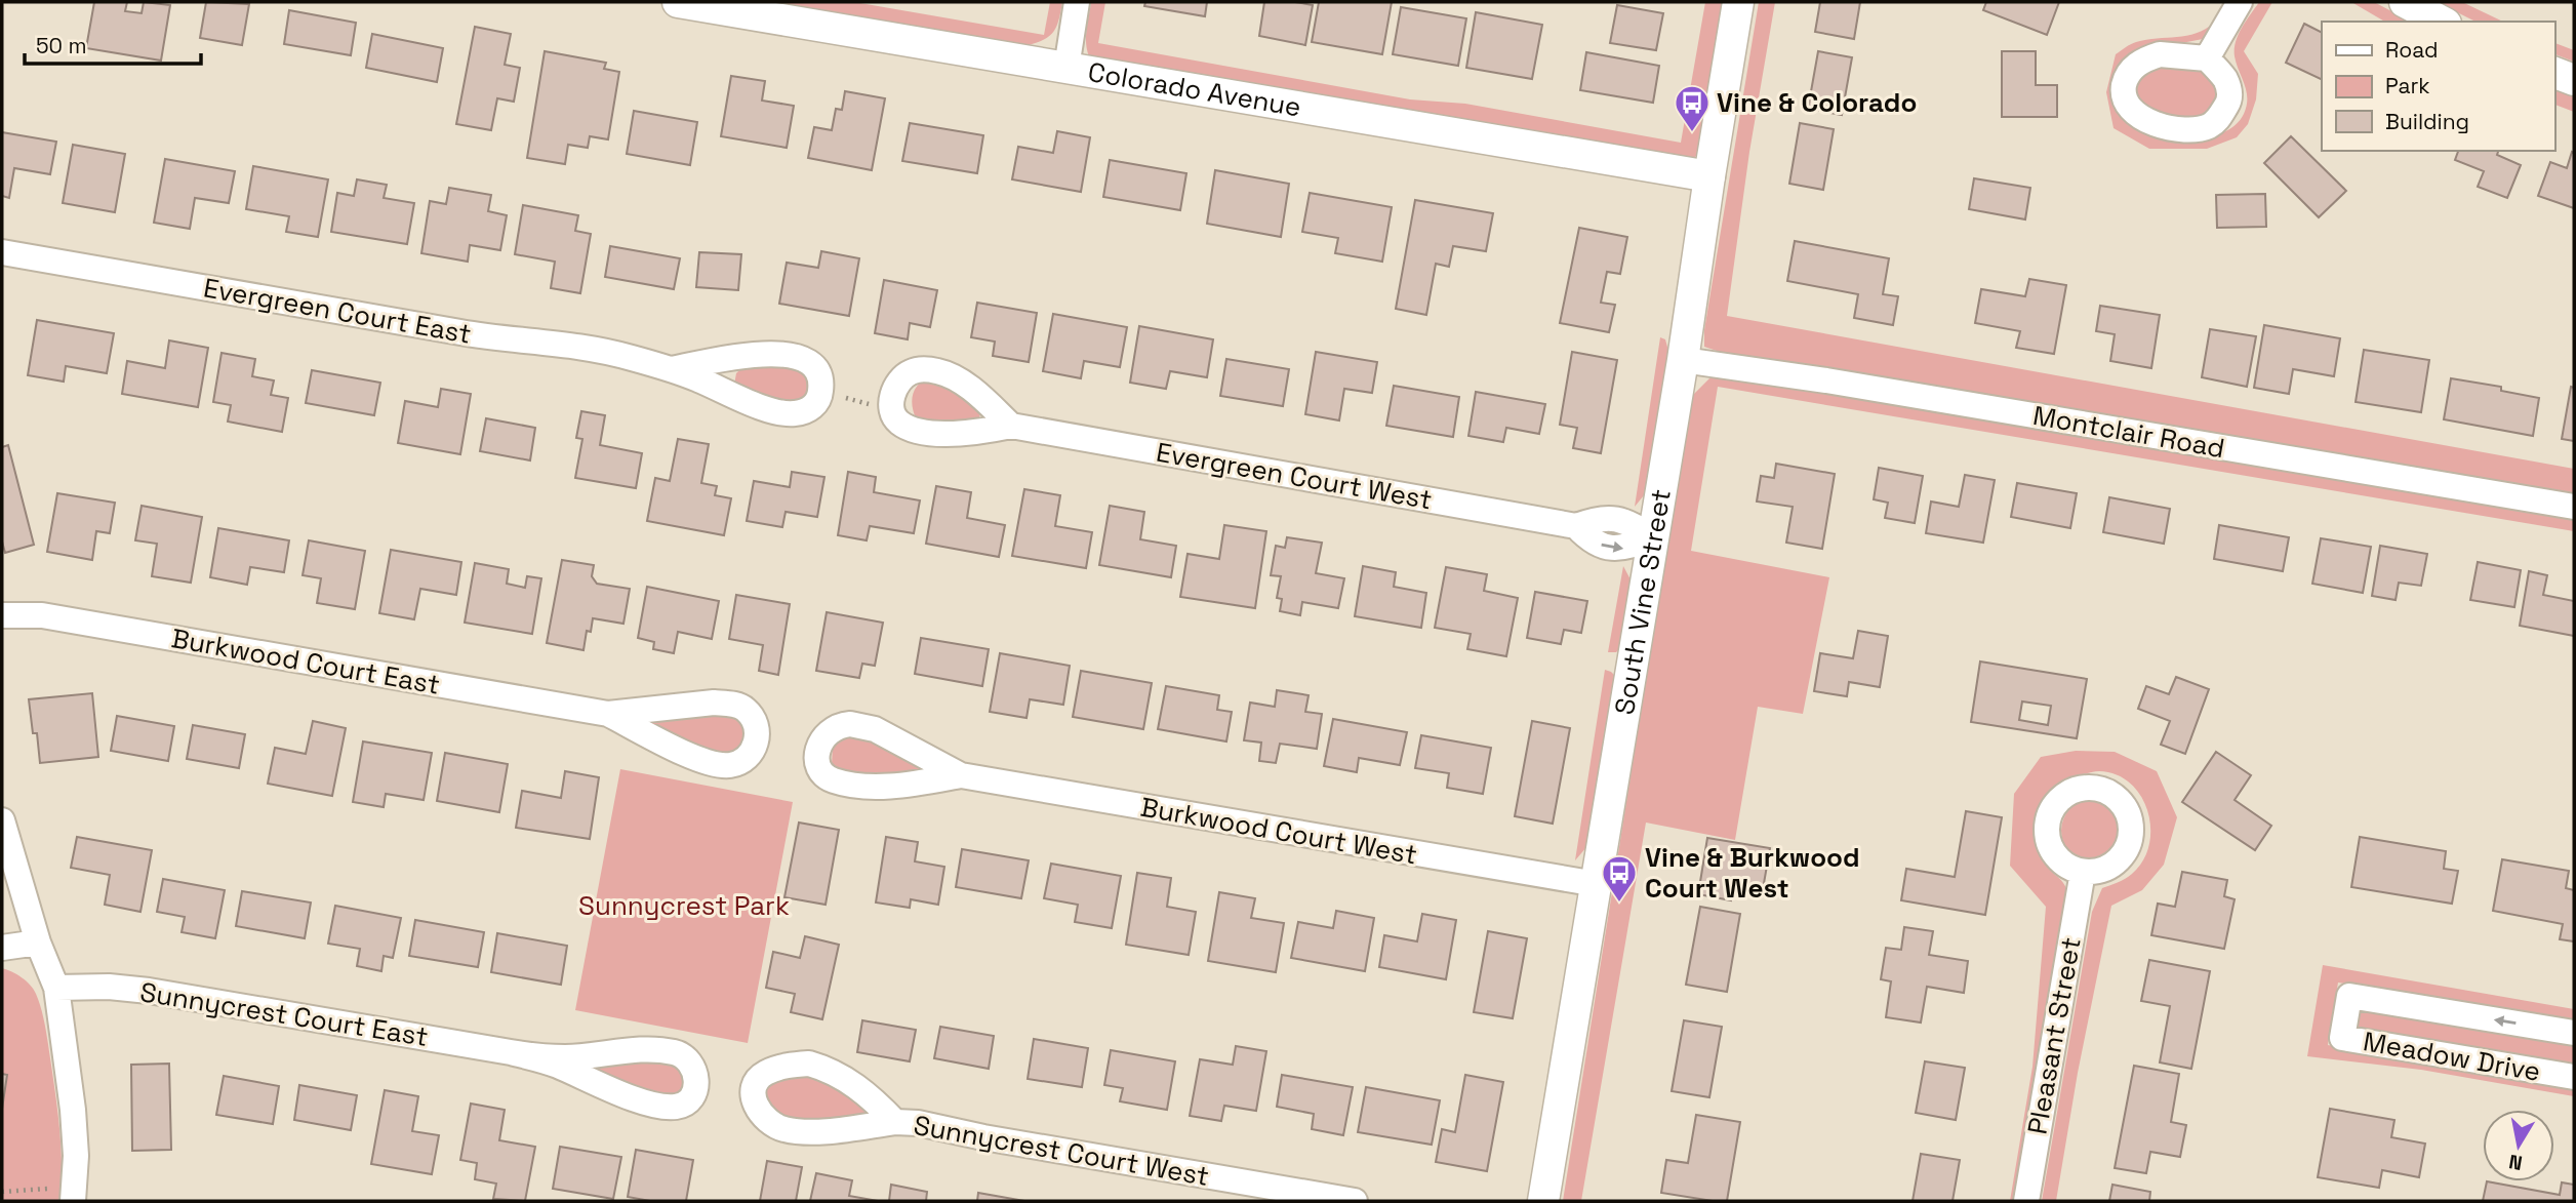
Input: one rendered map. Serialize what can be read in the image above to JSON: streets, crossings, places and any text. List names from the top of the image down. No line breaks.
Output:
{"streets":{"street":["Colorado Avenue","Evergreen Court East","Montclair Road","Evergreen Court West","South Vine Street","Burkwood Court East","Burkwood Court West","Sunnycrest Court East","Pleasant Street","Meadow Drive","Sunnycrest Court West"]},"crossings":[["Colorado Avenue","South Vine Street"],["Montclair Road","South Vine Street"],["Evergreen Court West","South Vine Street"],["South Vine Street","Burkwood Court West"]],"parks":["Sunnycrest Park"],"places":{"bus stop":["Vine & Colorado","Vine & Burkwood Court West"]},"legend":["Road","Park","Building"],"scale_bar":"50 m","north":"bottom"}
